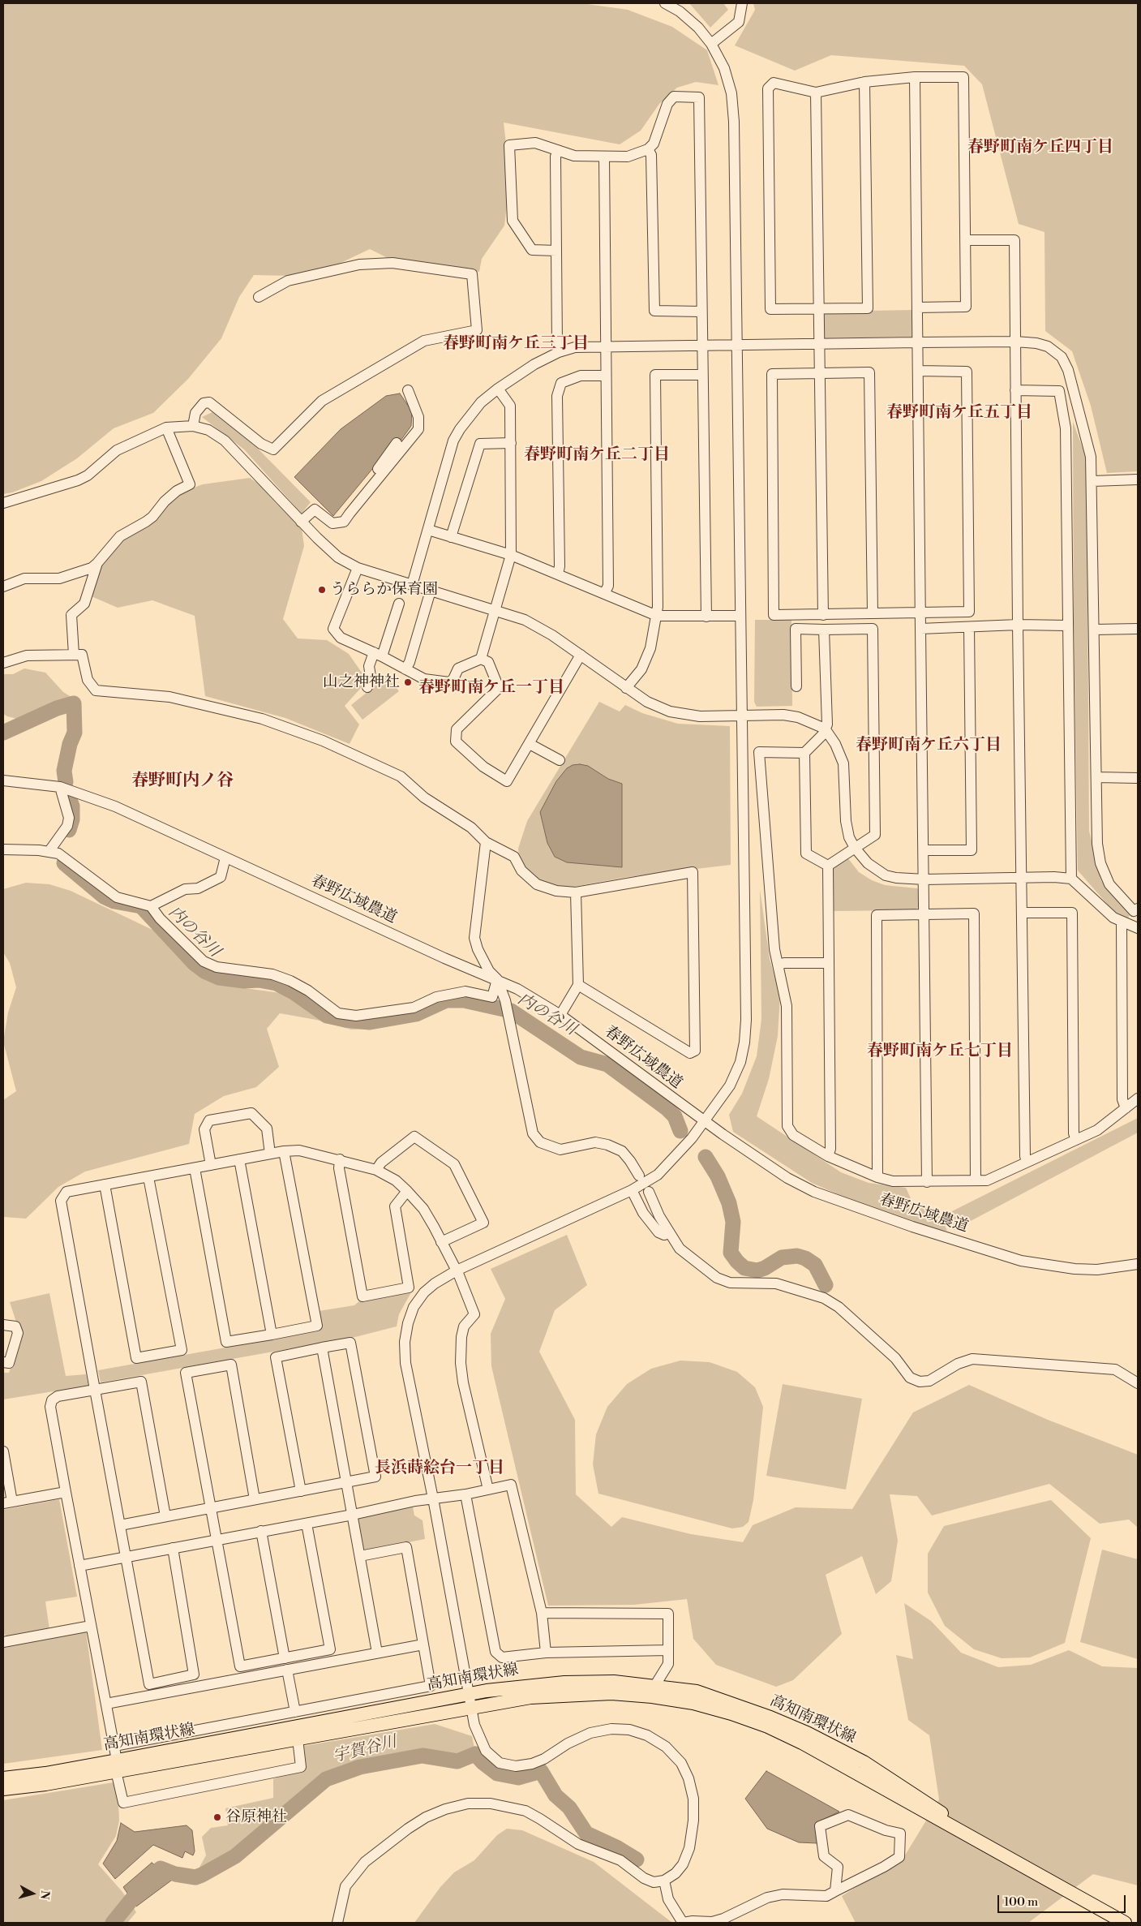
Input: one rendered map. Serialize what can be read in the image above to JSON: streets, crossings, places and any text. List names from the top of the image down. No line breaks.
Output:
{"streets":{"main road":["高知南環状線"],"street":["春野広域農道"]},"districts":["春野町南ケ丘四丁目","春野町南ケ丘三丁目","春野町南ケ丘五丁目","春野町南ケ丘二丁目","春野町南ケ丘一丁目","春野町南ケ丘六丁目","春野町内ノ谷","春野町南ケ丘七丁目","長浜蒔絵台一丁目"],"water":["内の谷川","宇賀谷川"],"places":["うららか保育園","山之神神社","谷原神社"],"scale_bar":"100 m","north":"right"}
